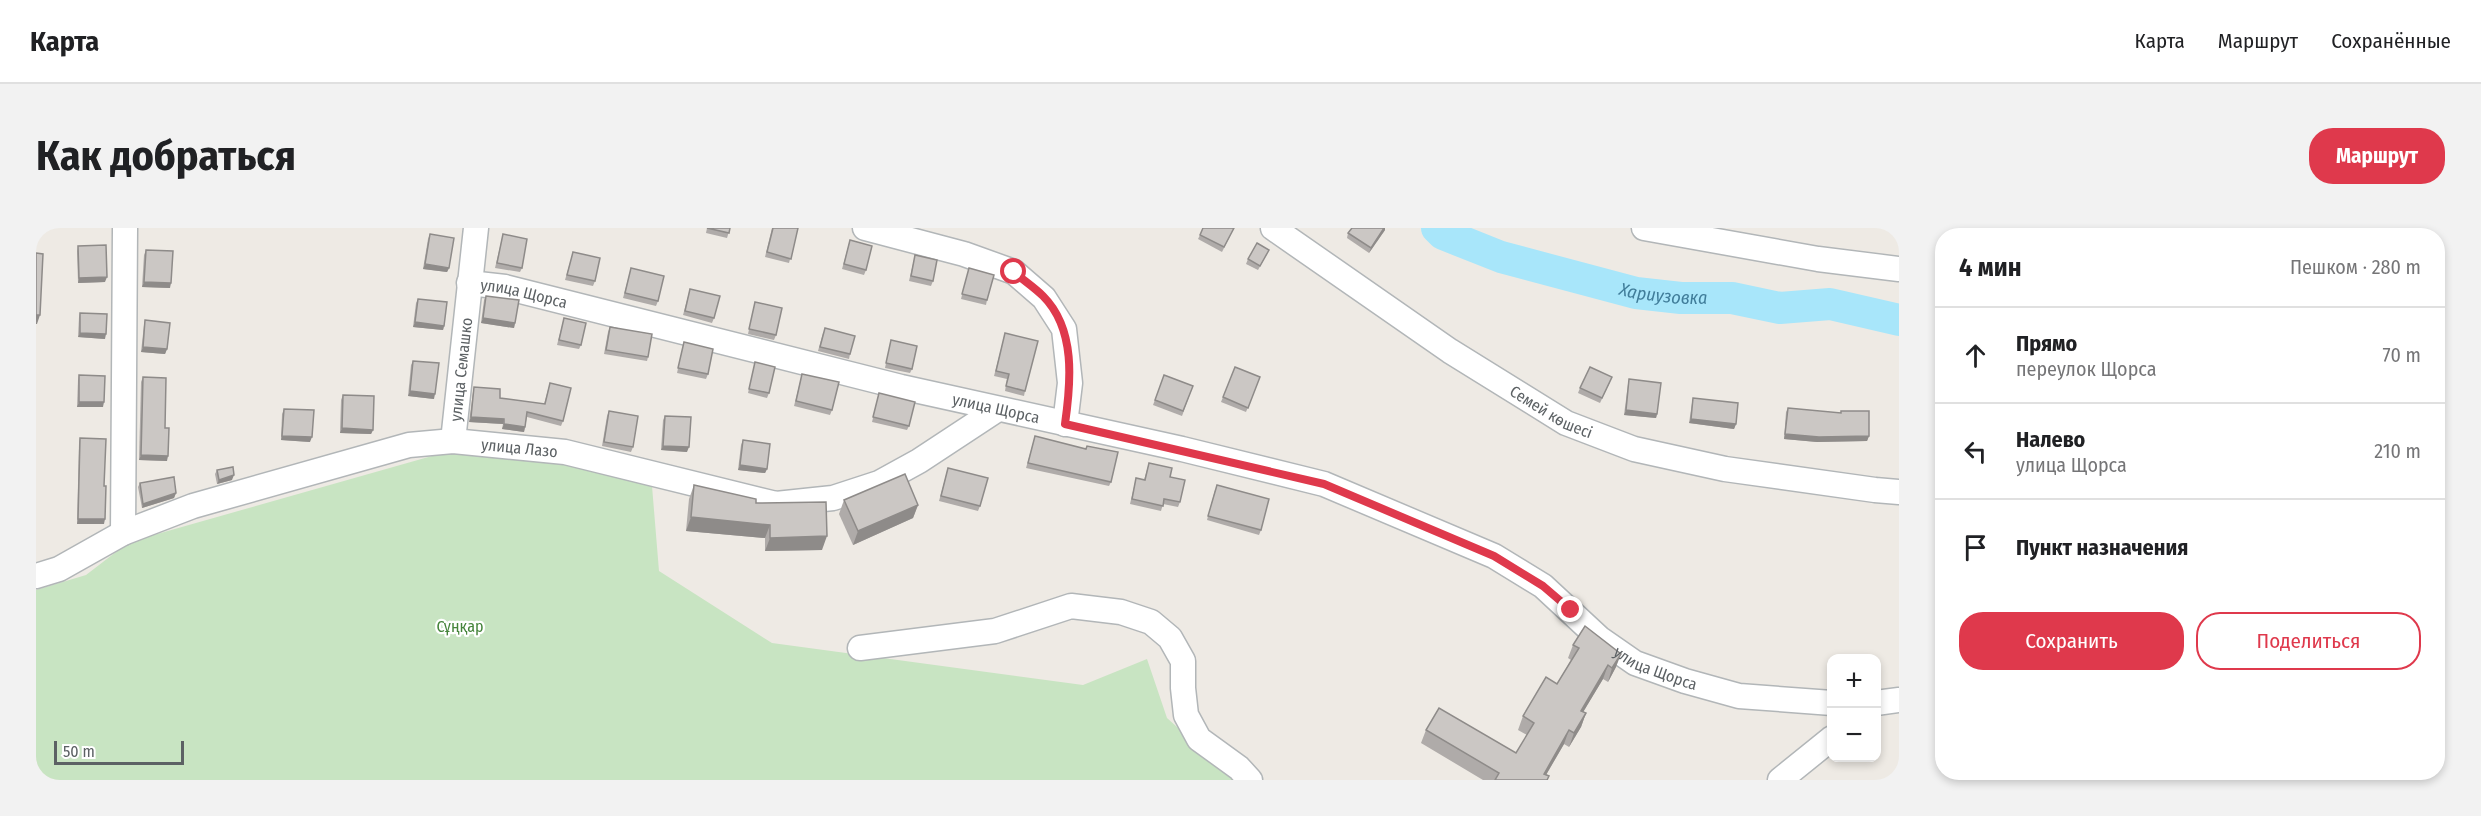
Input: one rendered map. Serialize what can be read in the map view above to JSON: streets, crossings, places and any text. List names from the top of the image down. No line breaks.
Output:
{"streets":{"street":["улица Щорса","улица Семашко","Семей көшесі","улица Лазо"]},"crossings":[["улица Щорса","улица Семашко"],["улица Щорса","улица Лазо"],["улица Семашко","улица Лазо"]],"water":["Хариузовка"],"parks":["Сұңқар"],"scale_bar":"50 m","page":{"header":"Карта","nav":["Карта","Маршрут","Сохранённые"],"buttons":["Маршрут",["Сохранить","Поделиться"]],"title":"Как добраться","heading":["4 мин","Пешком · 280 m"],"list":[["Прямо","переулок Щорса","70 m"],["Налево","улица Щорса","210 m"],"Пункт назначения"],"map_buttons":["+","−"],"scale":"50 m"}}
